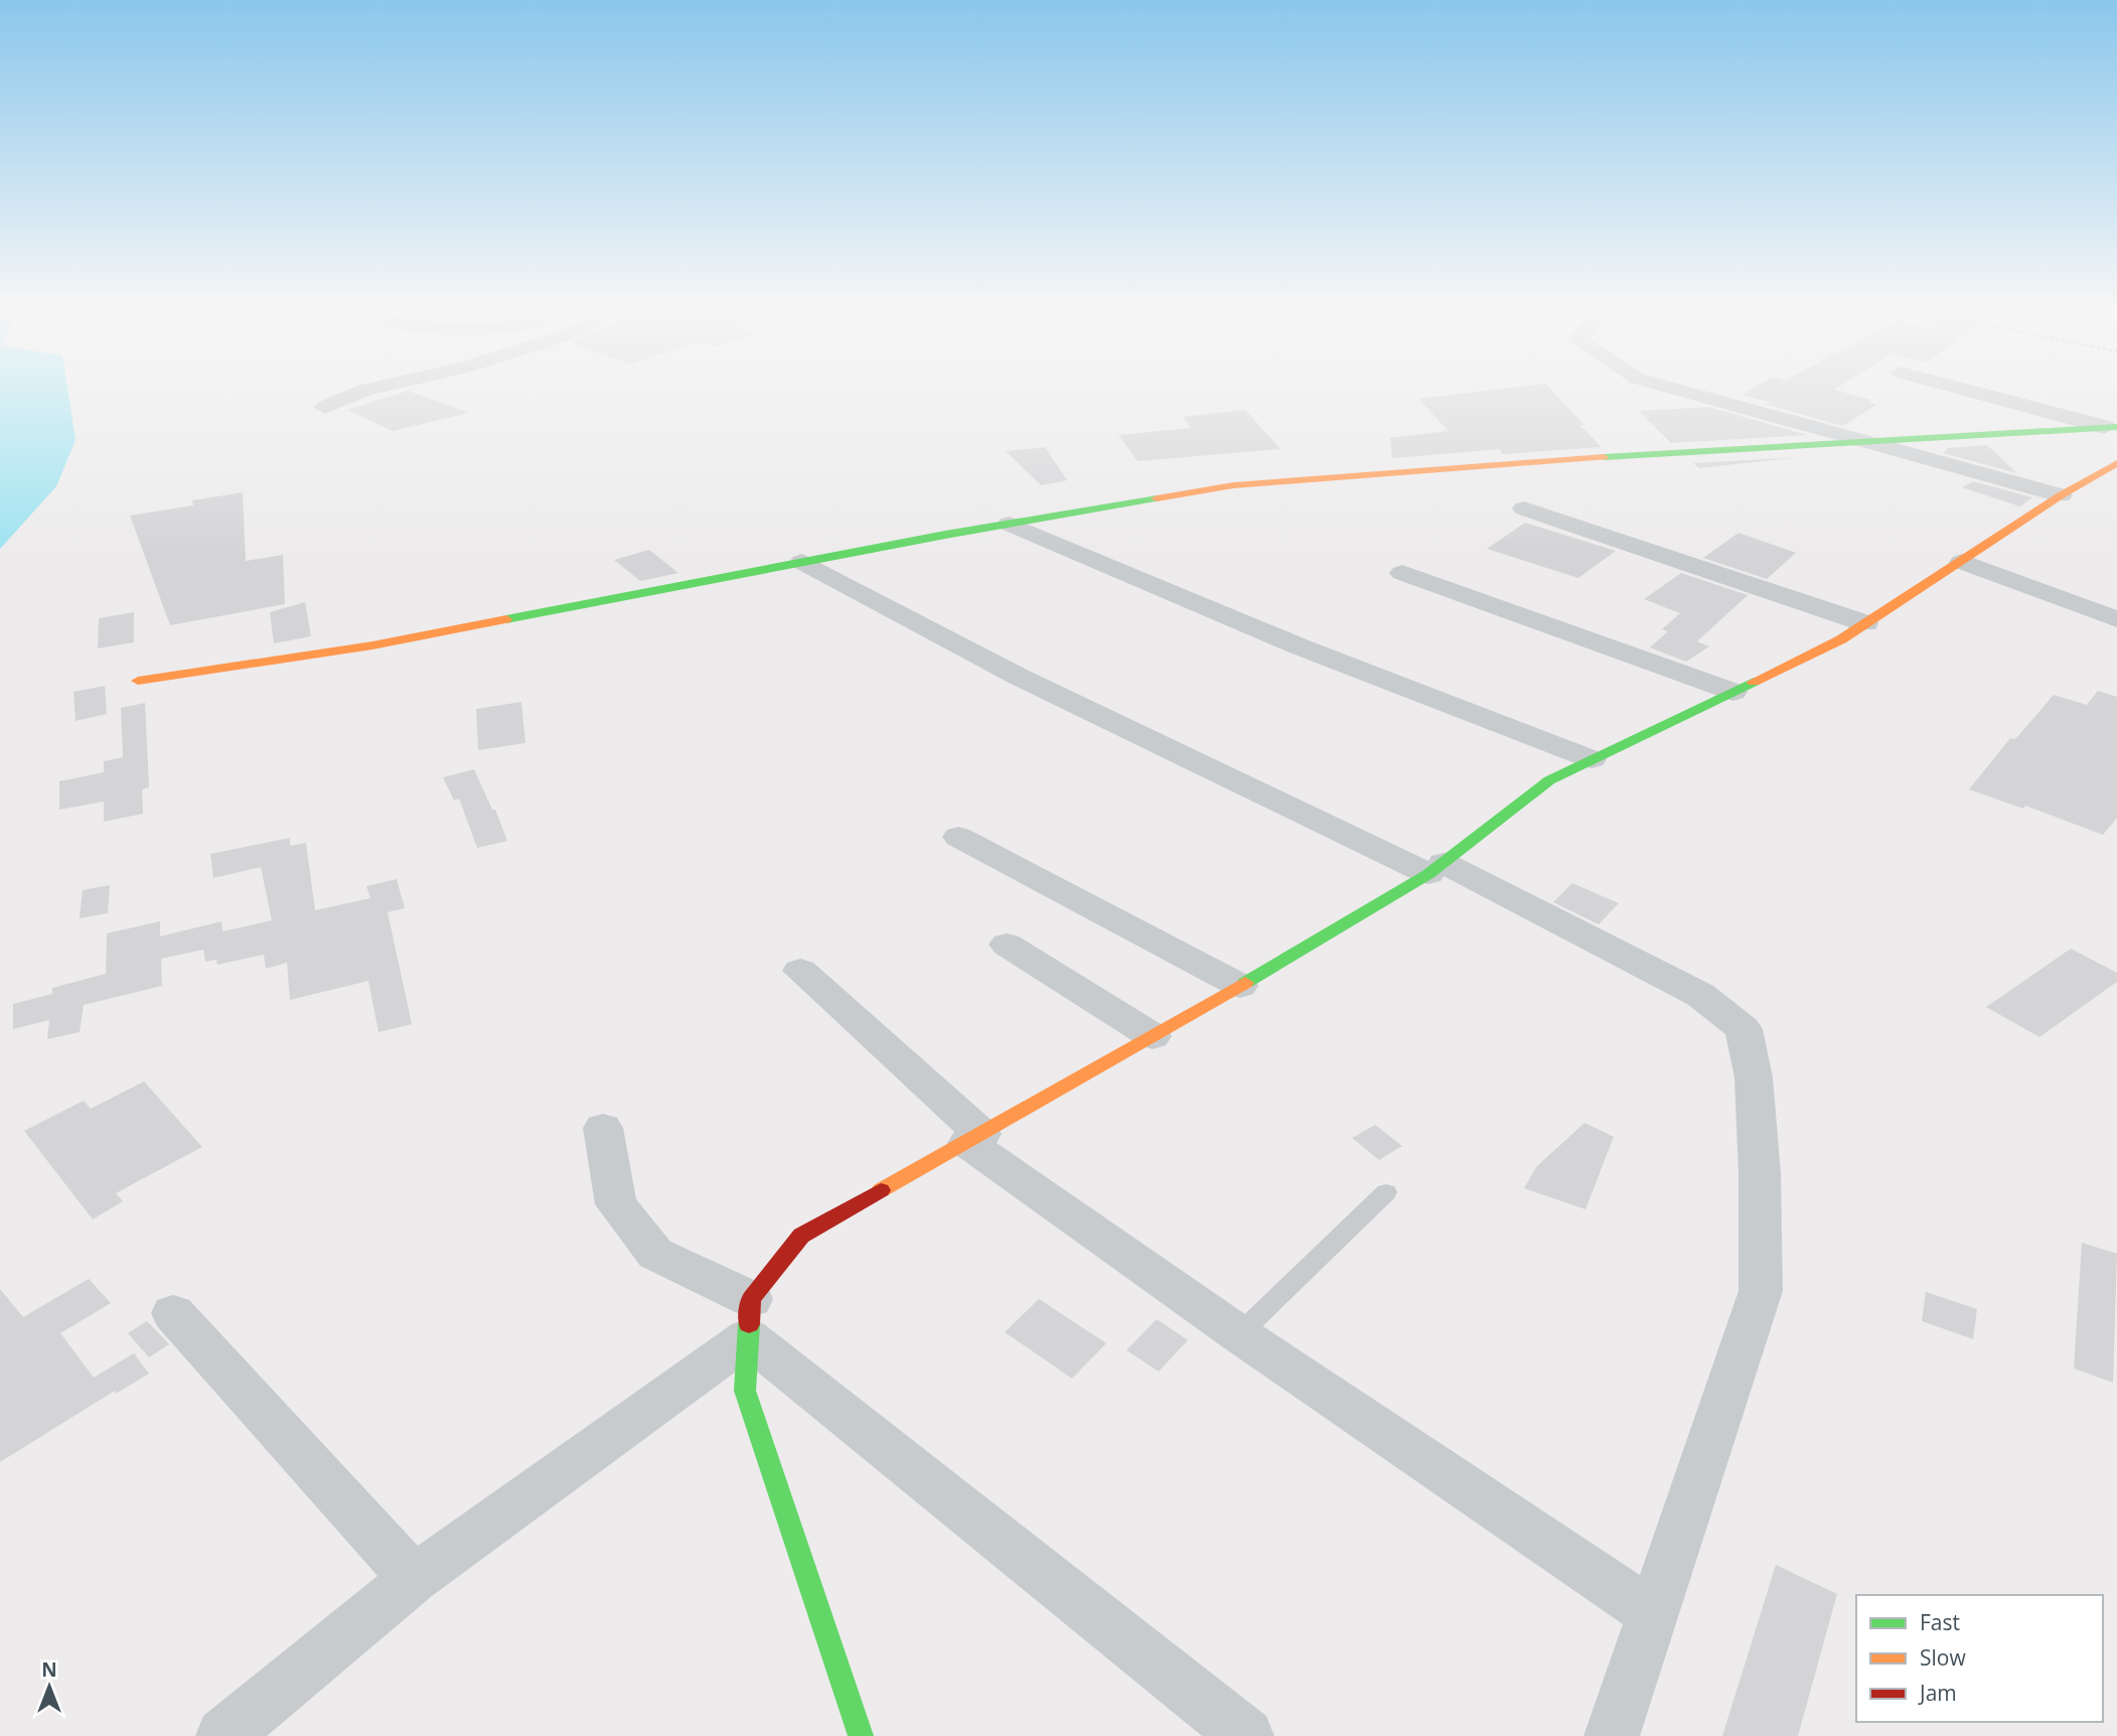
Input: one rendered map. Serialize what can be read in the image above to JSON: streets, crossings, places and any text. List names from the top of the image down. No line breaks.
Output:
{"legend":["Fast","Slow","Jam"],"north":"top"}
